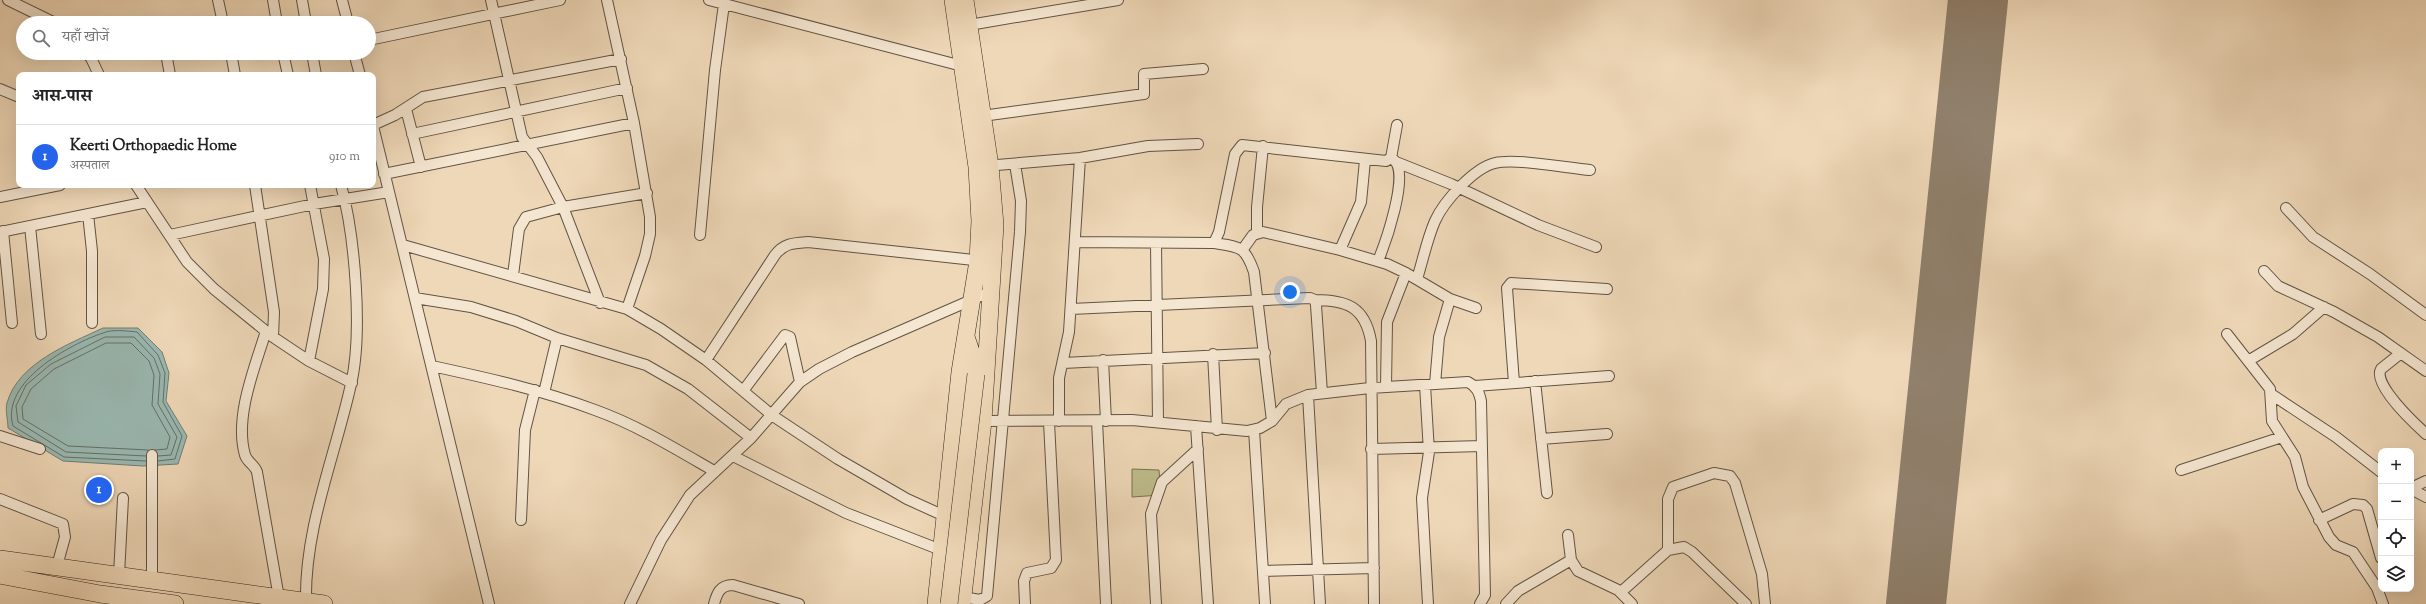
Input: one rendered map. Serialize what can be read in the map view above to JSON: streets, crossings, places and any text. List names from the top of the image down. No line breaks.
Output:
{"page":{"search":"यहाँ खोजें","heading":"आस-पास","list":[{"mark":"1","name":"Keerti Orthopaedic Home","note":"अस्पताल","value":"910 m"}],"map_buttons":["+","−"],"pins":"1"}}
